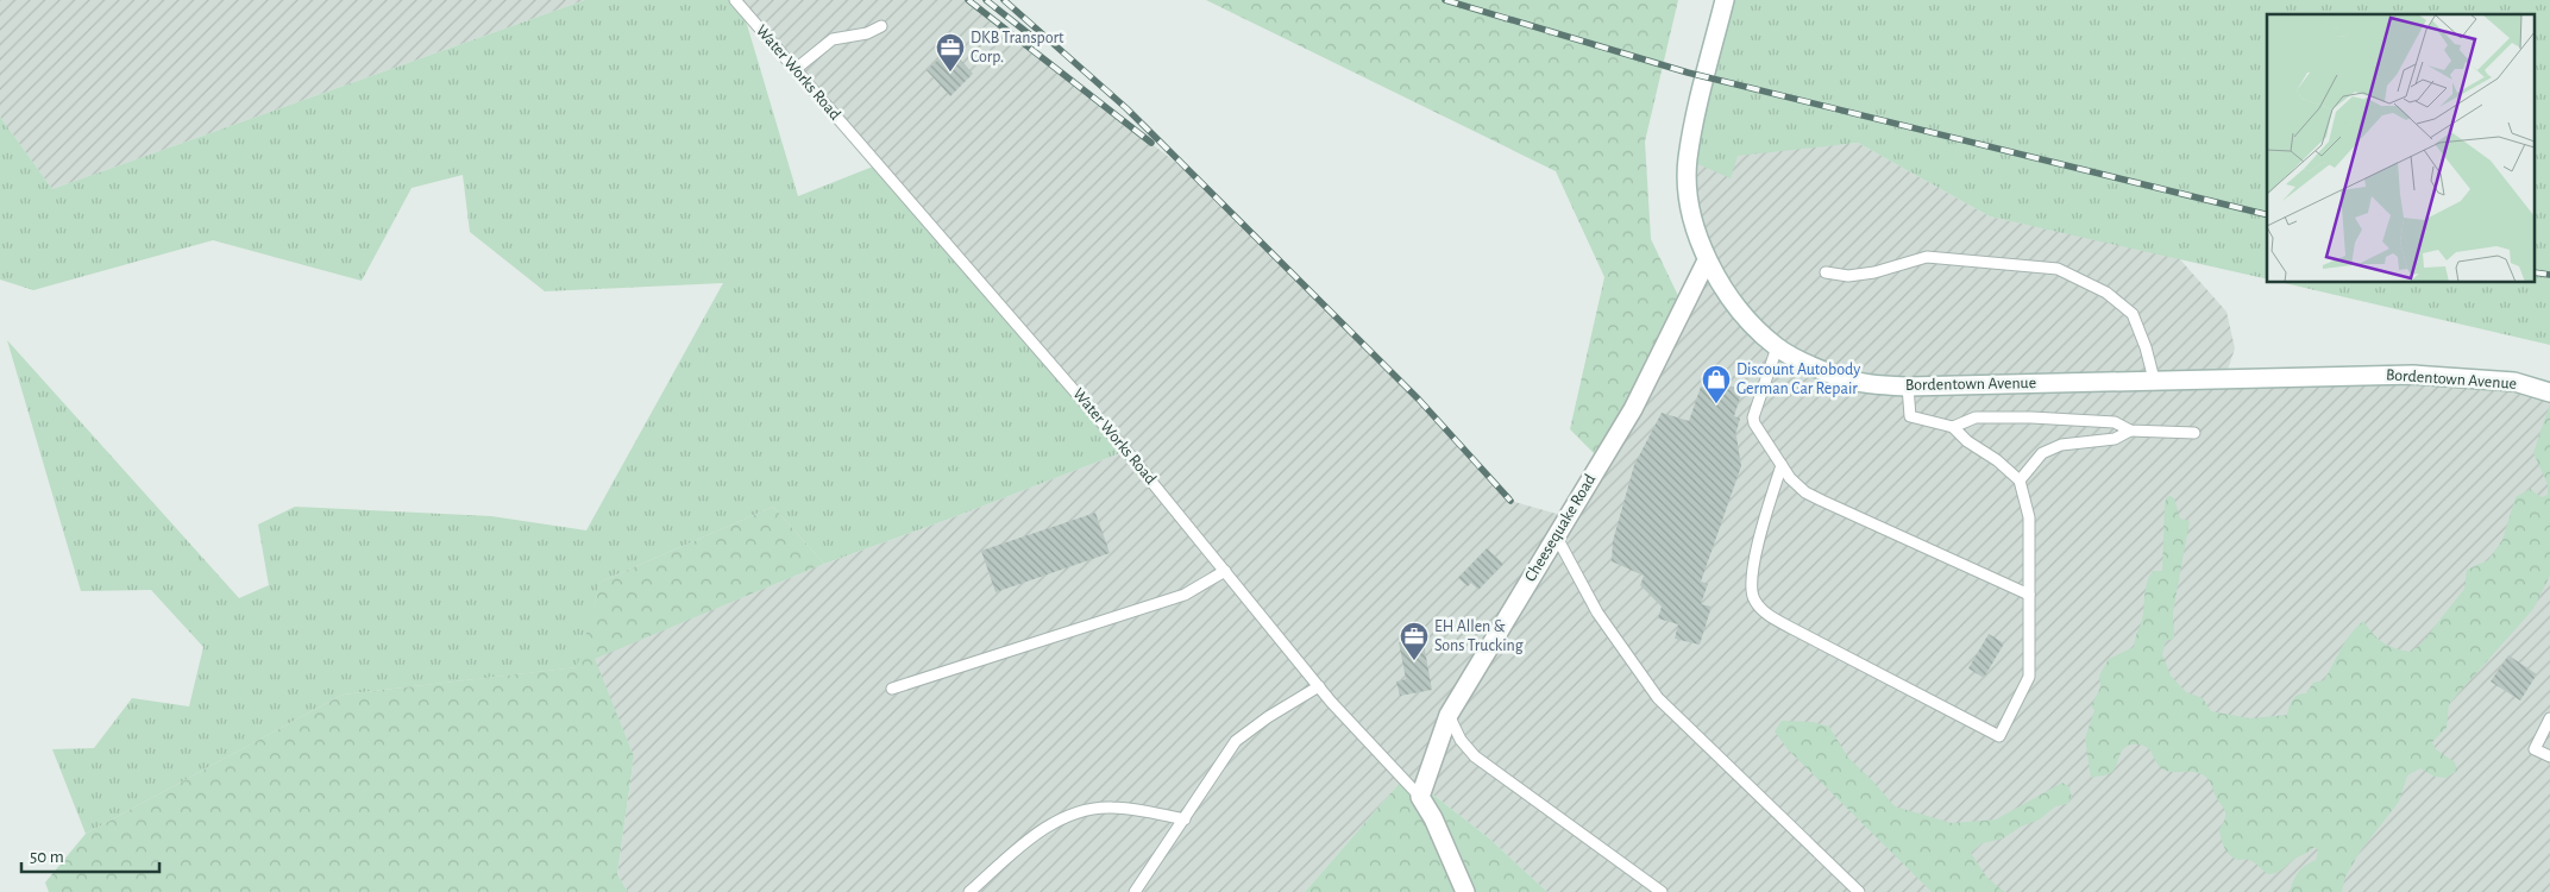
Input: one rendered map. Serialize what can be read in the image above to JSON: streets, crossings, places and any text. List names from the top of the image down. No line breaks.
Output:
{"streets":{"main road":["Water Works Road","Bordentown Avenue","Cheesequake Road"]},"crossings":[["Water Works Road","Cheesequake Road"],["Bordentown Avenue","Cheesequake Road"]],"places":{"office":["DKB Transport Corp.","EH Allen & Sons Trucking"],"shop":["Discount Autobody German Car Repair"]},"scale_bar":"50 m"}
